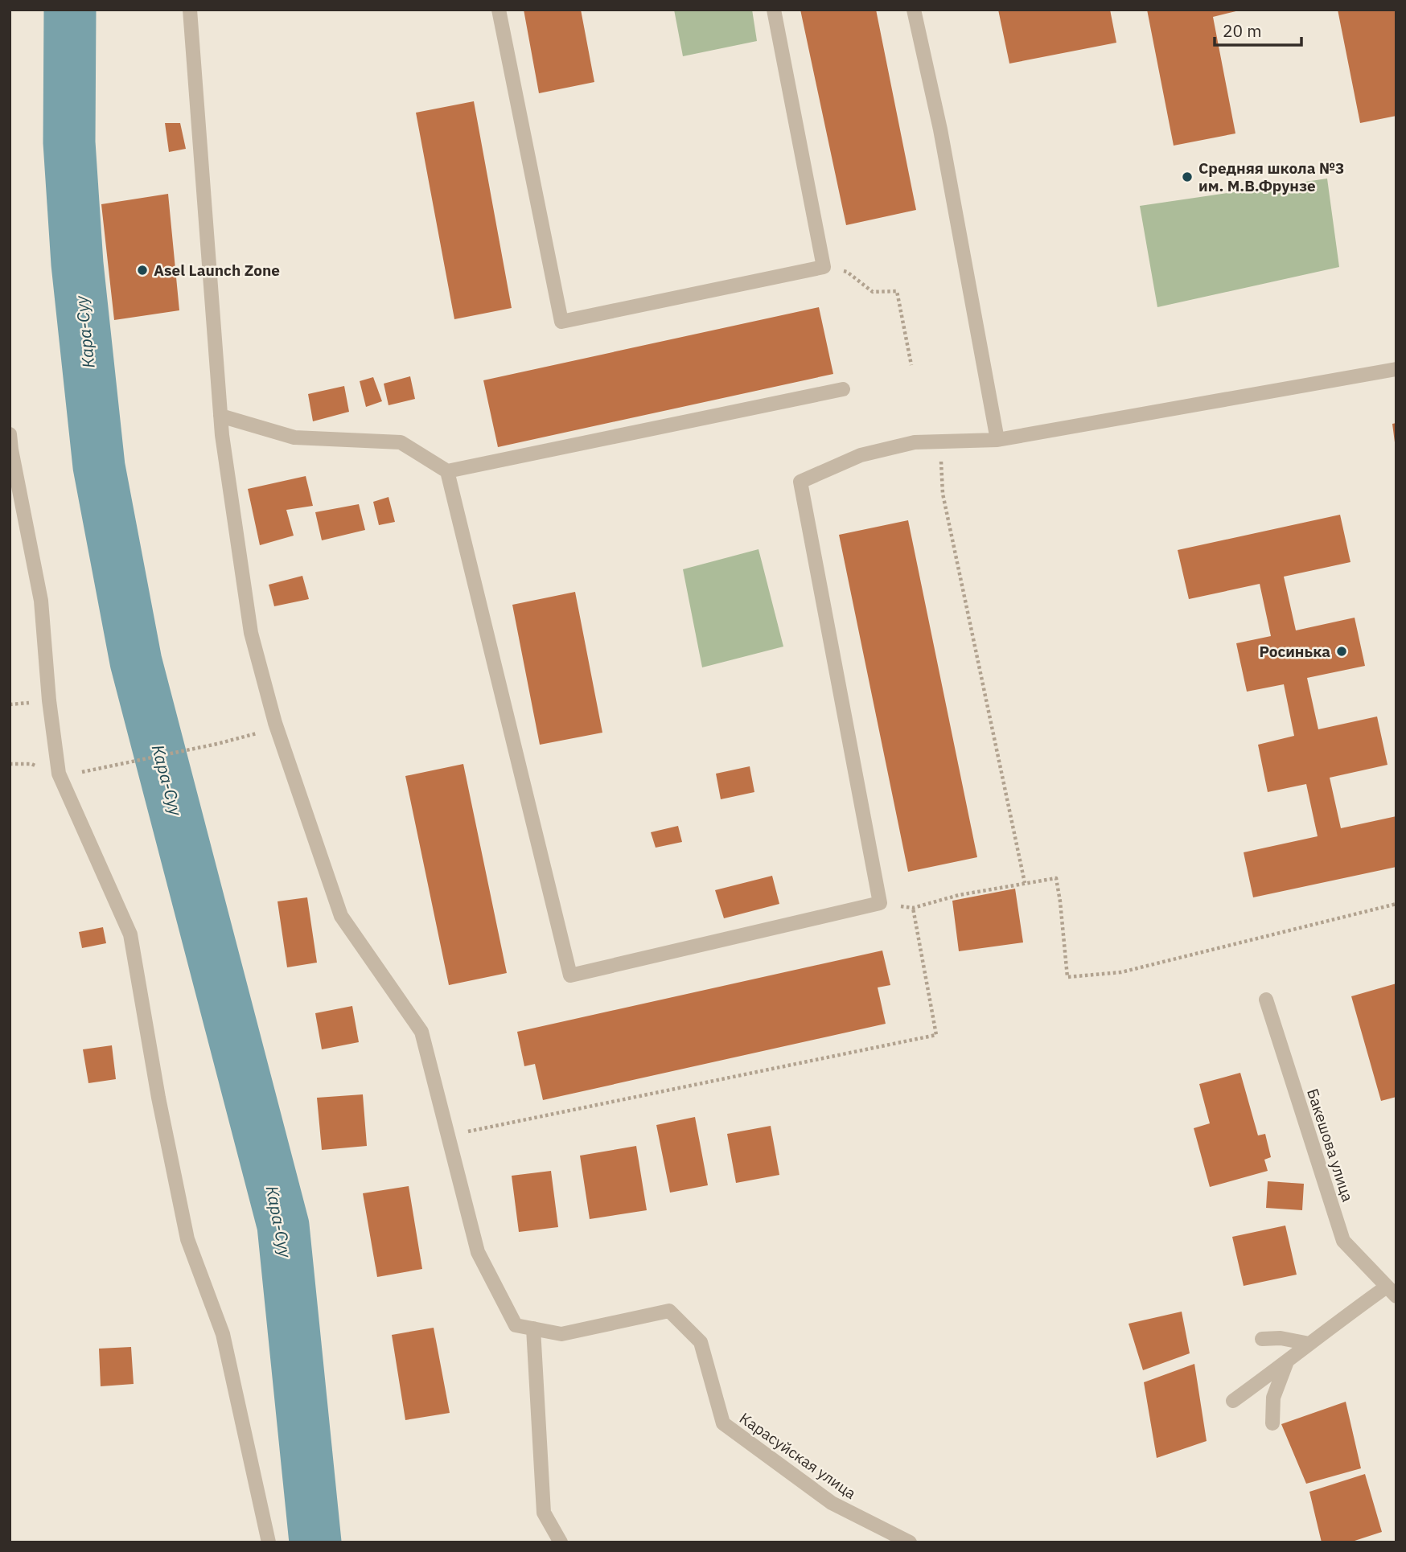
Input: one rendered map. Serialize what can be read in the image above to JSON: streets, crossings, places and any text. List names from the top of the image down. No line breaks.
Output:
{"streets":{"street":["Бакешова улица","Карасуйская улица"]},"water":["Кара-Суу"],"places":["Средняя школа №3 им. М.В.Фрунзе","Asel Launch Zone","Росинька"],"scale_bar":"20 m"}
